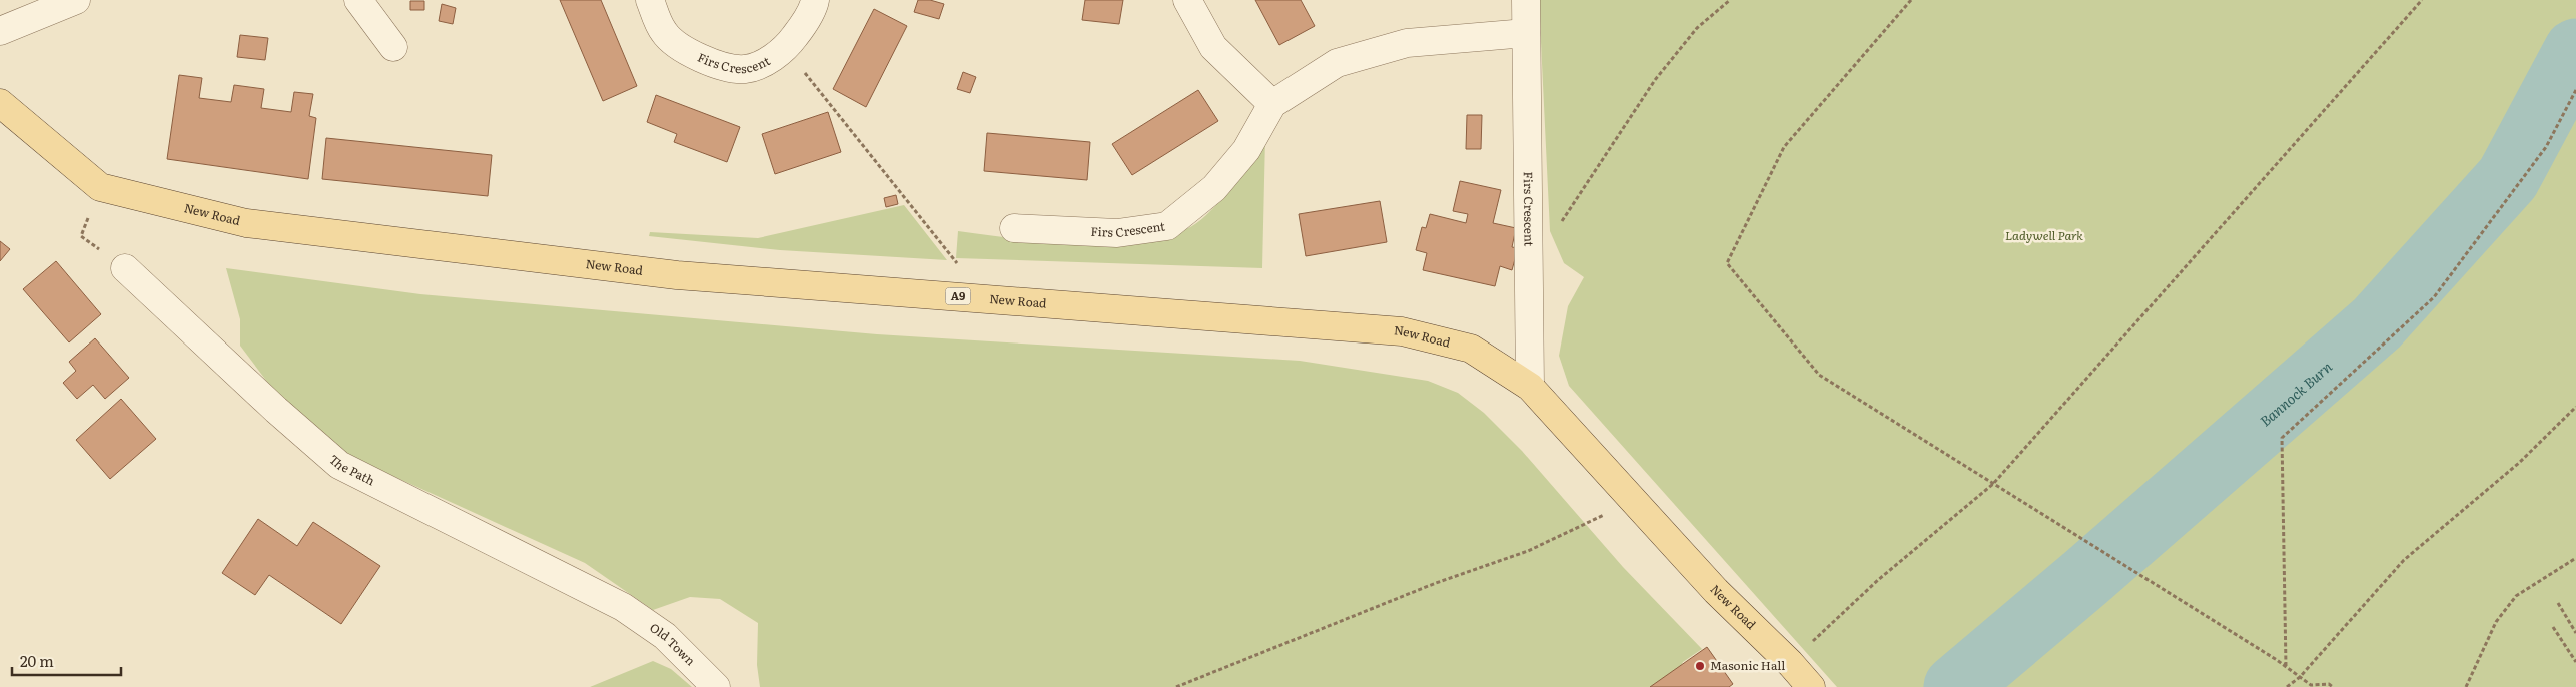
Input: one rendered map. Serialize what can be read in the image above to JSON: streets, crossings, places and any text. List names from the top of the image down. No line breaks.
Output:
{"streets":{"main road":["New Road","A9"],"street":["Firs Crescent","The Path","Old Town"]},"crossings":[["Firs Crescent","New Road"],["The Path","Old Town"]],"water":["Bannock Burn"],"parks":["Ladywell Park"],"places":["Masonic Hall"],"scale_bar":"20 m"}
